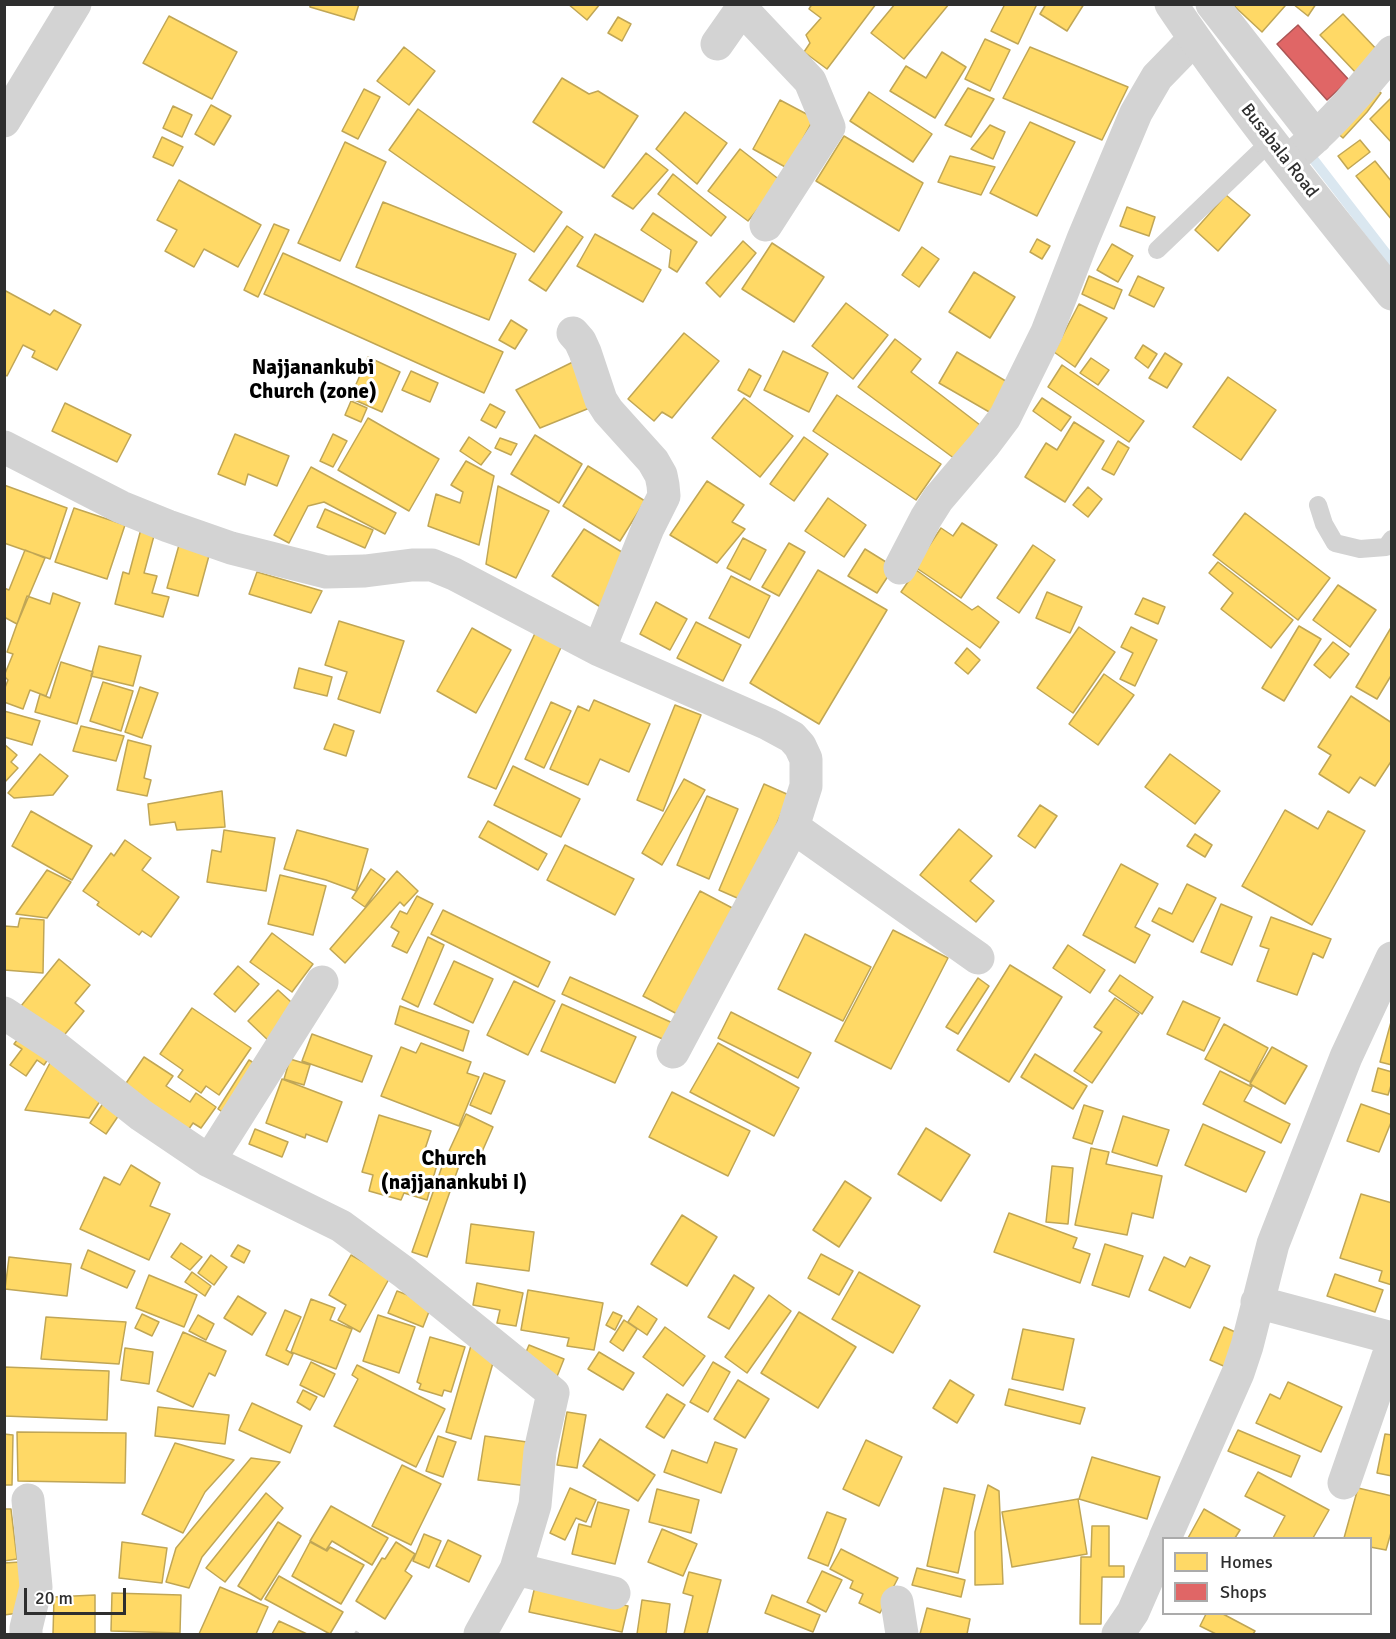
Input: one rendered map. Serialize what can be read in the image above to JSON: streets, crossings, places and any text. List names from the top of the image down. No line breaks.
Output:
{"streets":{"street":["Busabala Road"]},"districts":["Najjanankubi Church (zone)","Church (najjanankubi I)"],"legend":["Homes","Shops"],"scale_bar":"20 m"}
